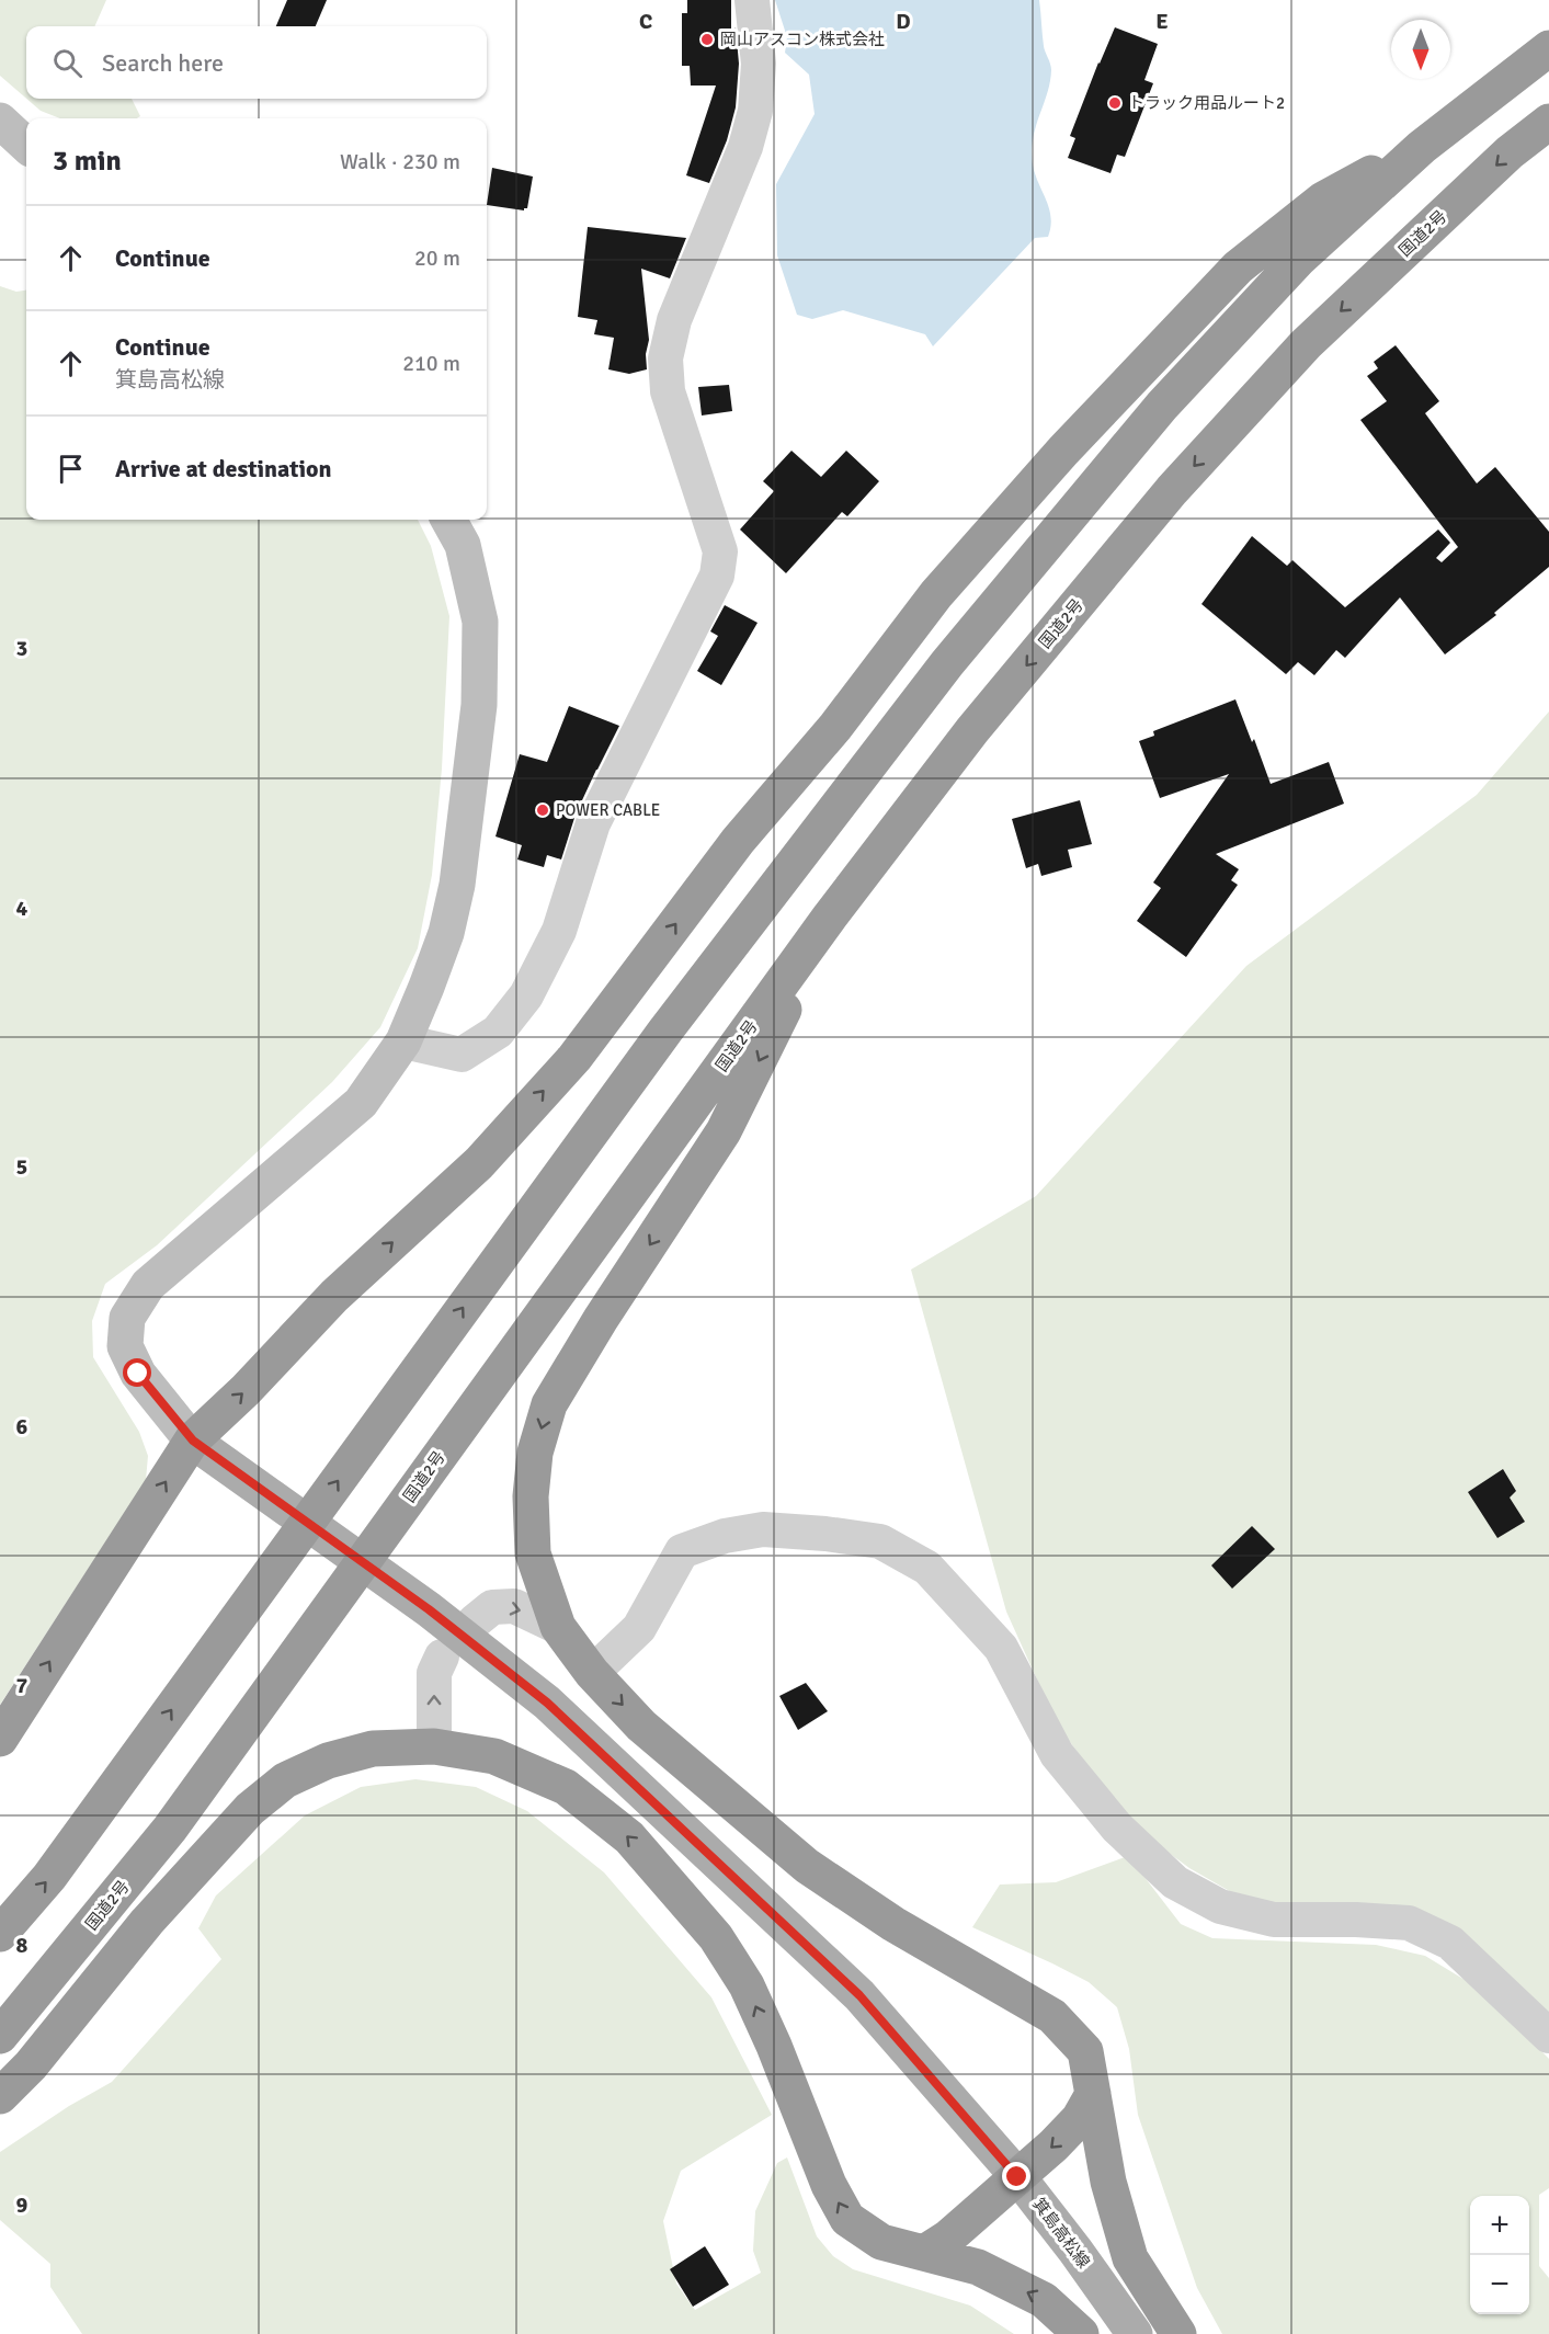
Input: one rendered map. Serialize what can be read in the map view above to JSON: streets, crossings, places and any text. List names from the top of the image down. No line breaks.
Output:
{"streets":{"highway":["国道2号"],"main road":["箕島高松線"]},"places":["岡山アスコン株式会社","トラック用品ルート2","POWER CABLE"],"north":"bottom","page":{"search":"Search here","heading":["3 min","Walk · 230 m"],"list":[["Continue","20 m"],["Continue","箕島高松線","210 m"],"Arrive at destination"],"map_buttons":["+","−"]},"grid":{"columns":["C","D","E"],"rows":["3","4","5","6","7","8","9"]}}
